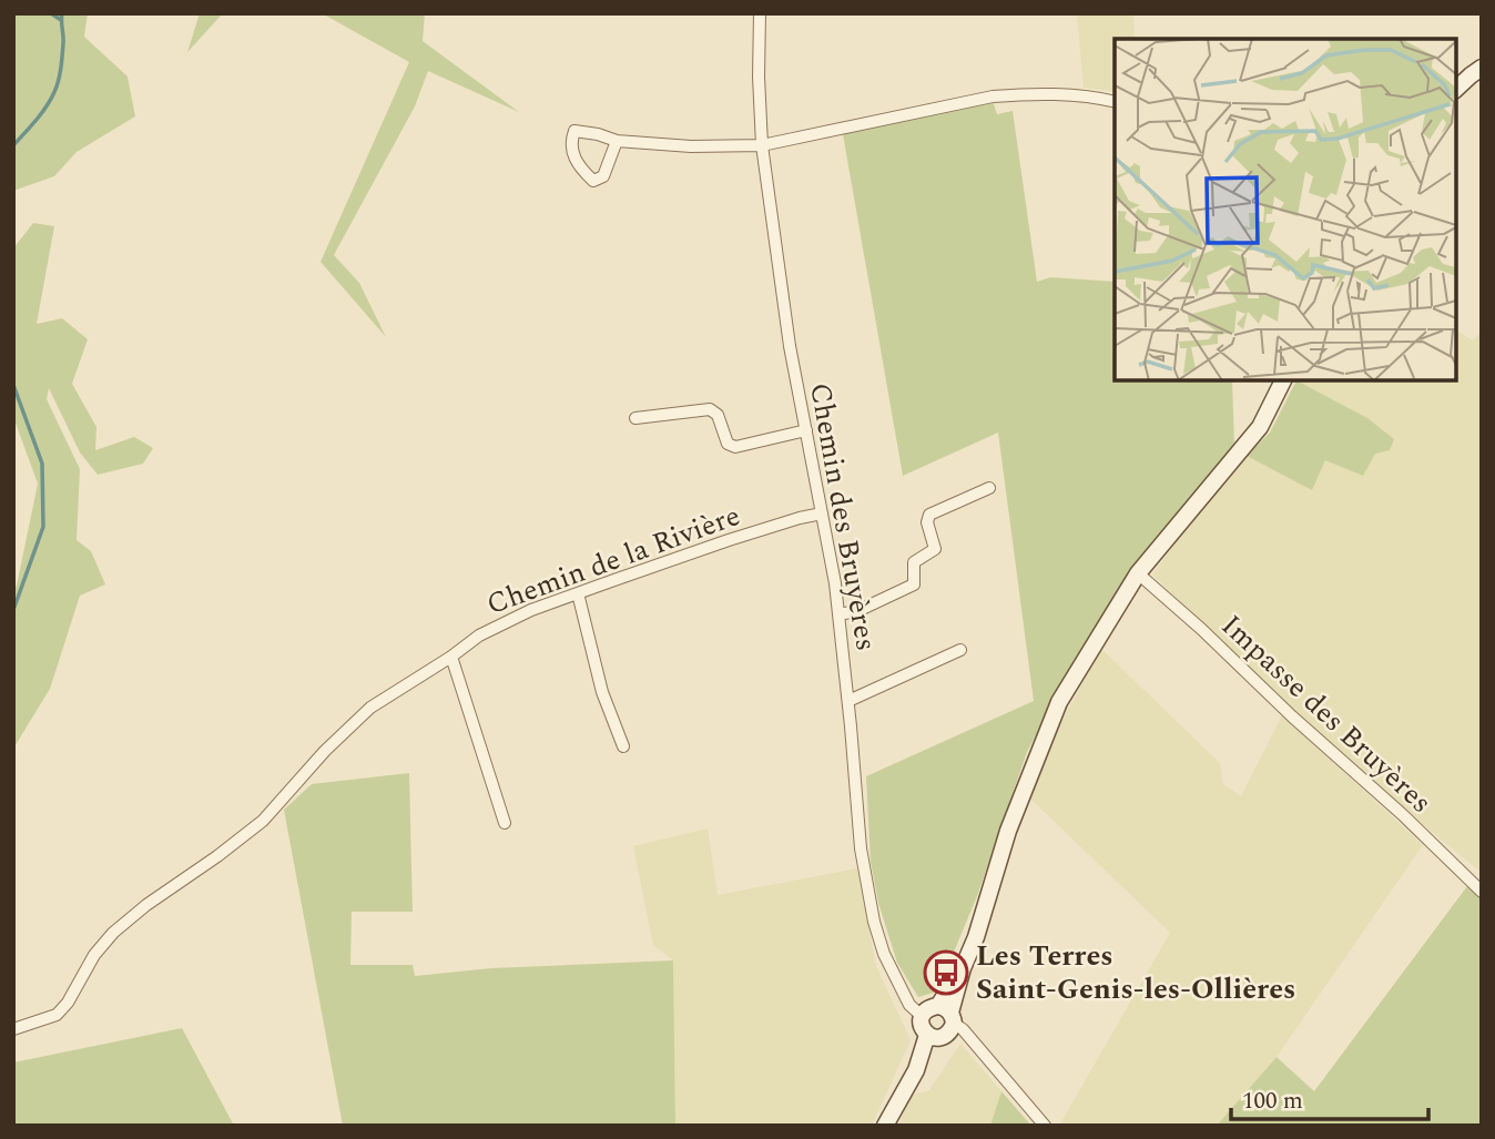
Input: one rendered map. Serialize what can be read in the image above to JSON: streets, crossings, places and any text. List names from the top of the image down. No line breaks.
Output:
{"streets":{"street":["Chemin des Bruyères","Chemin de la Rivière","Impasse des Bruyères"]},"crossings":[["Chemin des Bruyères","Chemin de la Rivière"]],"places":{"bus stop":["Les Terres Saint-Genis-les-Ollières"]},"scale_bar":"100 m"}
